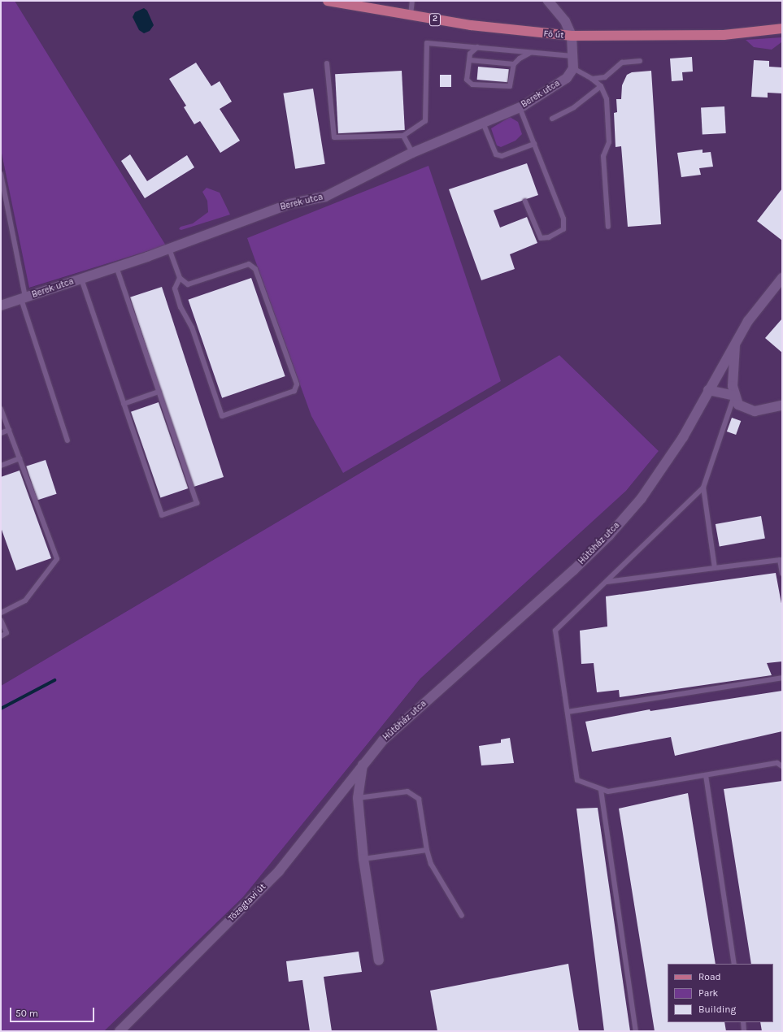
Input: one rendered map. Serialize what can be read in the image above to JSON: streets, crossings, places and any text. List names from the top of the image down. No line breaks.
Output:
{"streets":{"main road":["2","Fő út"],"street":["Berek utca","Hűtőház utca","Tőzegtavi út"]},"crossings":[["Hűtőház utca","Tőzegtavi út"]],"legend":["Road","Park","Building"],"scale_bar":"50 m"}
